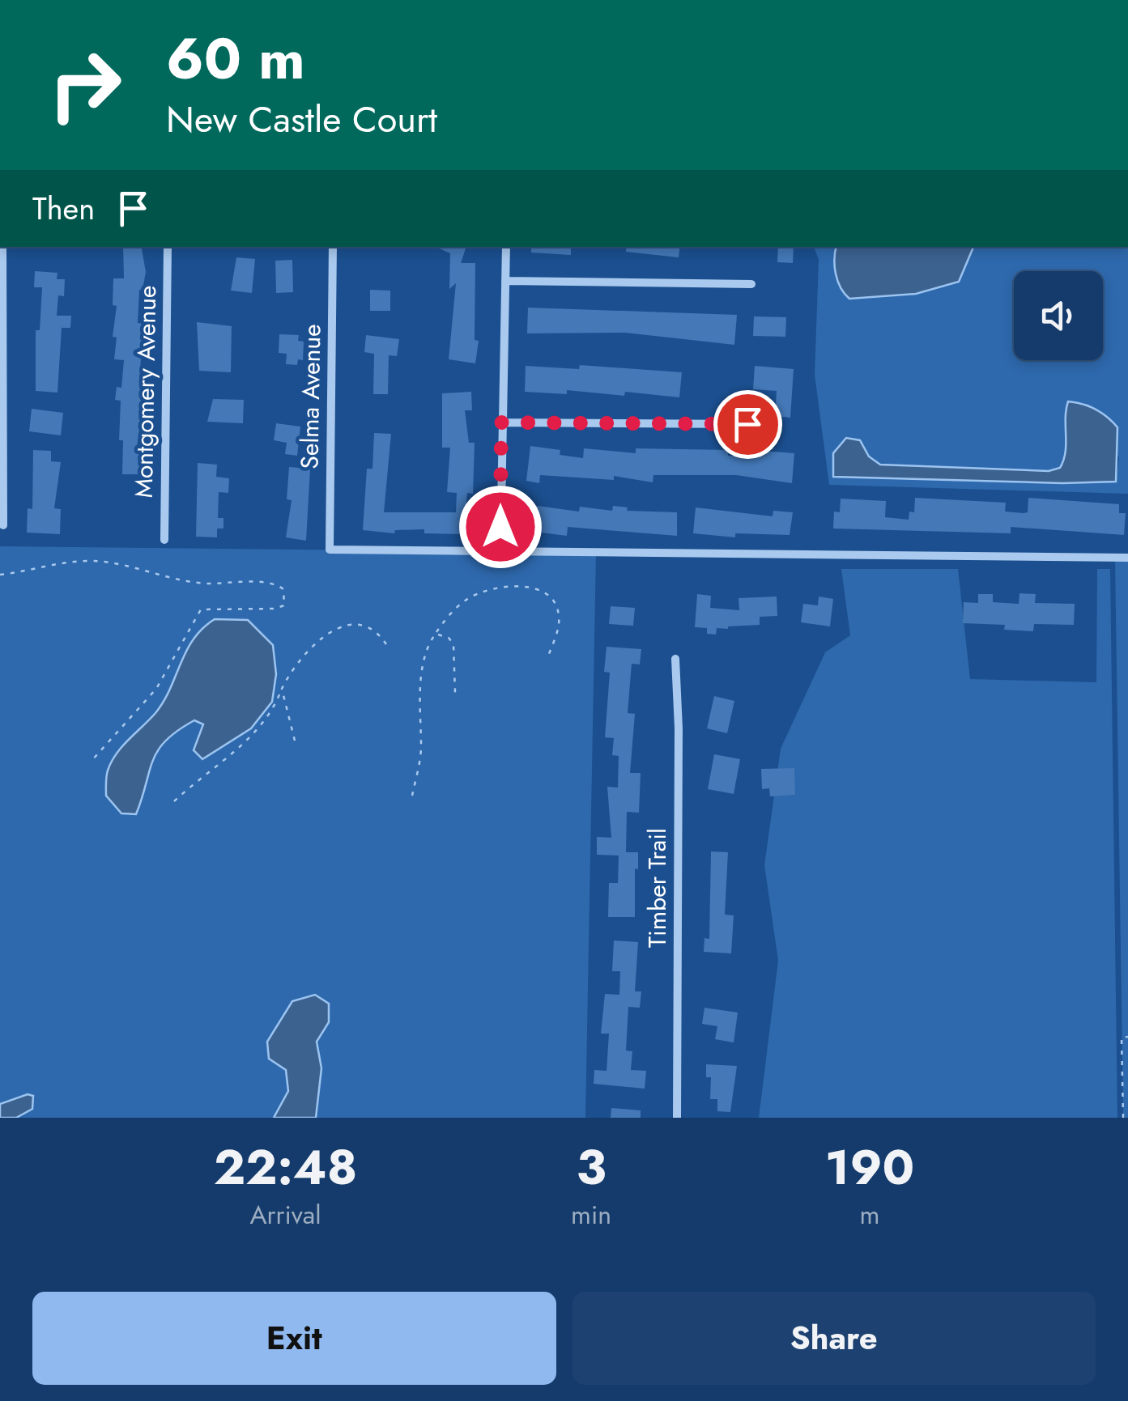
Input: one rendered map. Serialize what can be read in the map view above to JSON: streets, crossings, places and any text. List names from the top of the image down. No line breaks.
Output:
{"streets":{"street":["Montgomery Avenue","Selma Avenue","Timber Trail"]},"page":{"turn":["60 m","New Castle Court"],"then":"Then","eta":["22:48","Arrival","3","min","190","m"],"buttons":["Exit","Share"]}}
